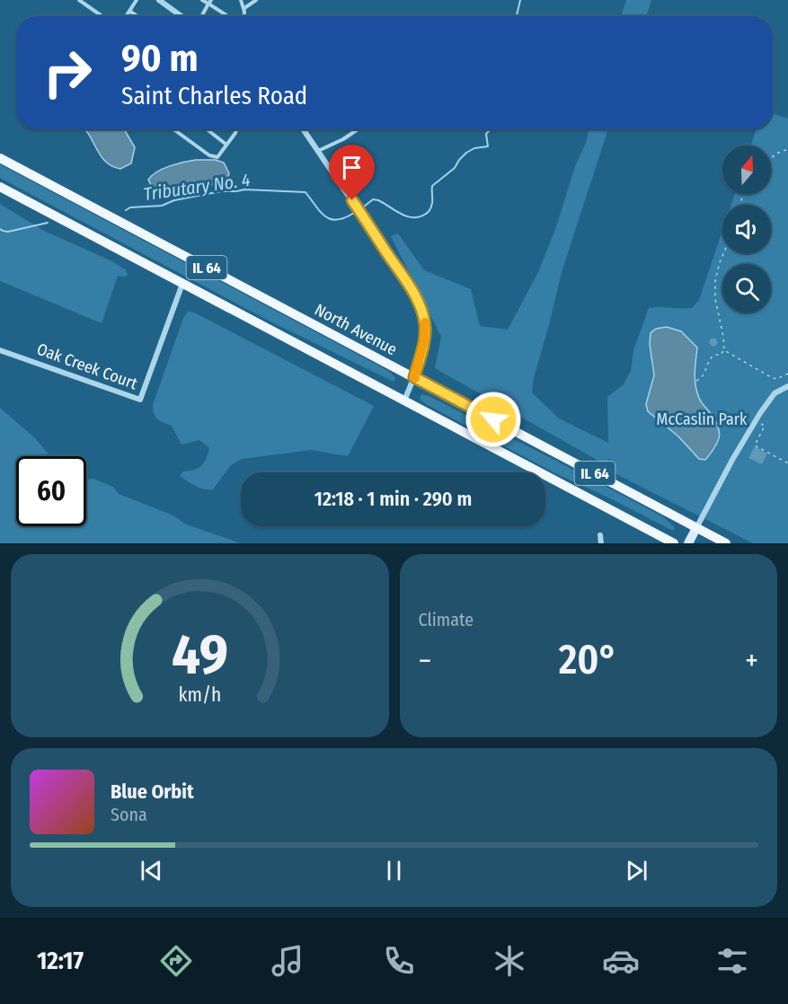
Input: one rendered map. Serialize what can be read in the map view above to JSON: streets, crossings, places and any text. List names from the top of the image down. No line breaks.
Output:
{"streets":{"main road":["IL 64","North Avenue"],"street":["Oak Creek Court"]},"crossings":[["IL 64","Oak Creek Court"]],"water":["Tributary No. 4"],"parks":["McCaslin Park"],"north":"top","page":{"turn":["90 m","Saint Charles Road"],"limit":"60","trip":"12:18 · 1 min · 290 m","tile":"Climate","heat":["−","20°","+"],"song":["Blue Orbit","Sona"],"tabs":"12:17","gauge":["49","km/h"]}}
